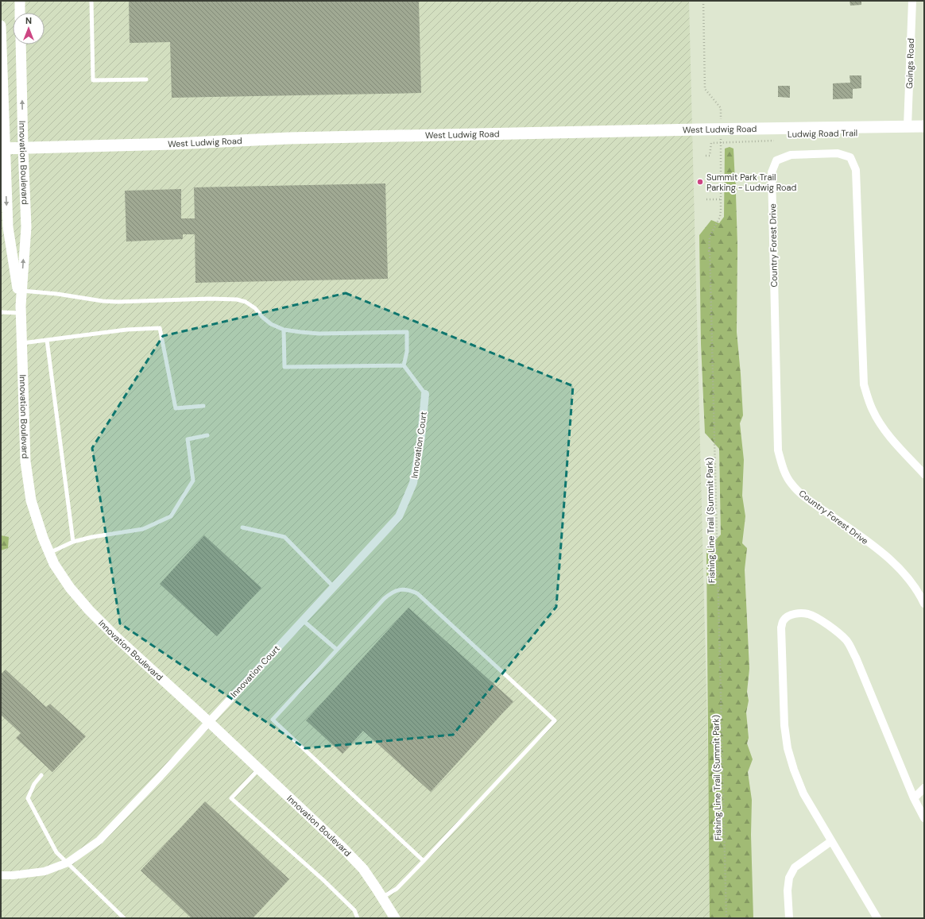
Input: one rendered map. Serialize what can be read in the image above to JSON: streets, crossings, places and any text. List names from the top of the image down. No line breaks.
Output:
{"streets":{"main road":["West Ludwig Road"],"street":["Goings Road","Innovation Boulevard","Country Forest Drive","Innovation Court"],"path":["Ludwig Road Trail","Fishing Line Trail (Summit Park)"]},"crossings":[["Goings Road","West Ludwig Road"],["West Ludwig Road","Innovation Boulevard"],["Ludwig Road Trail","Fishing Line Trail (Summit Park)"],["Innovation Boulevard","Innovation Court"]],"places":["Summit Park Trail Parking - Ludwig Road"],"north":"top"}
